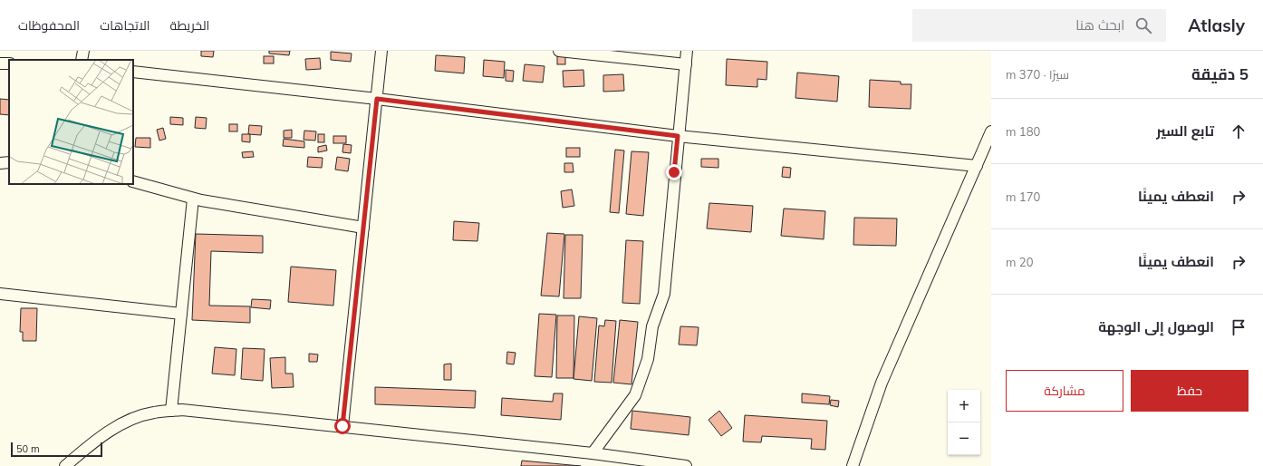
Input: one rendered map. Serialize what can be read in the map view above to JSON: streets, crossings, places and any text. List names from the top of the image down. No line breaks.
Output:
{"scale_bar":"50 m","page":{"header":"Atlasly","search":"ابحث هنا","nav":["الخريطة","الاتجاهات","المحفوظات"],"heading":["5 دقيقة","سيرًا · 370 m"],"list":[["تابع السير","180 m"],["انعطف يمينًا","170 m"],["انعطف يمينًا","20 m"],"الوصول إلى الوجهة"],"buttons":["حفظ","مشاركة"],"map_buttons":["+","−"],"scale":"50 m"}}
